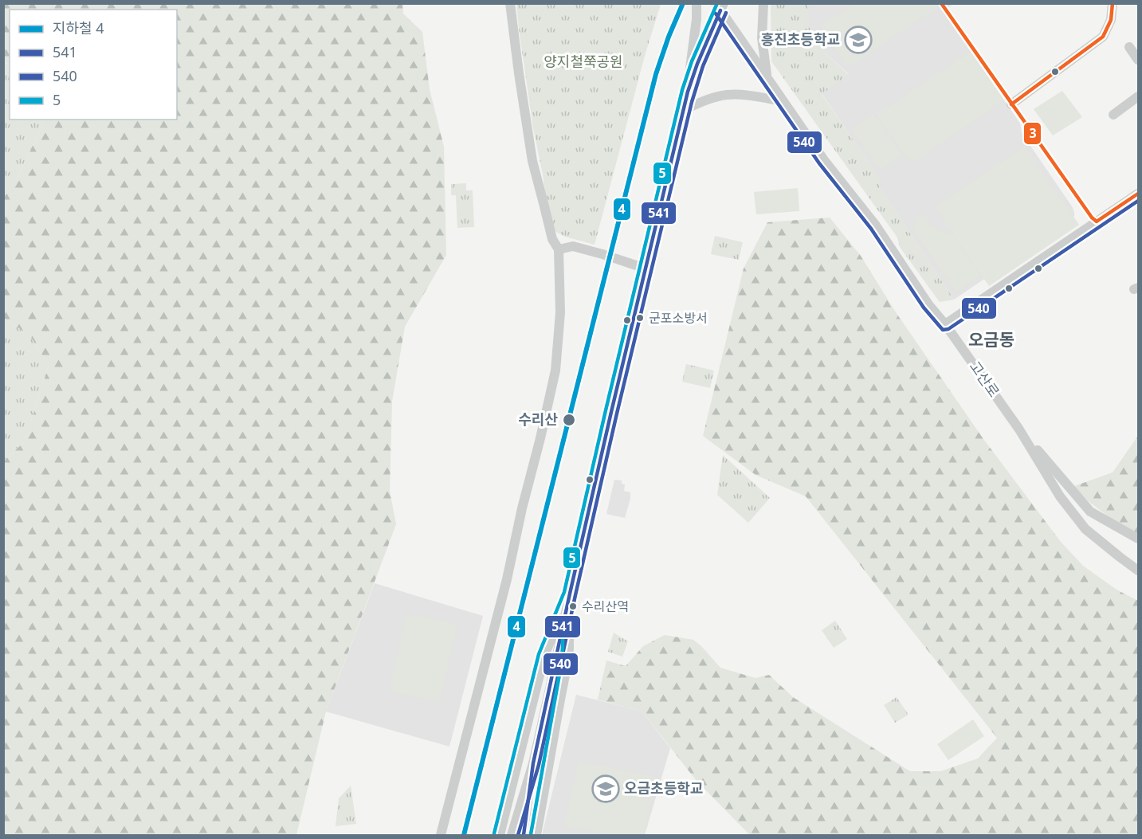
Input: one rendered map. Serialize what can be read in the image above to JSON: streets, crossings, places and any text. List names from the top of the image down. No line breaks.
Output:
{"streets":{"street":["고산로"]},"districts":["오금동"],"parks":["양지철쭉공원"],"places":{"school or university":["흥진초등학교","오금초등학교"],"other":["군포소방서","수리산","수리산역"]},"lines":["metro line 4","transit line 5","transit line 3","transit line 541","transit line 540"],"legend":["지하철 4","541","540","5"]}
